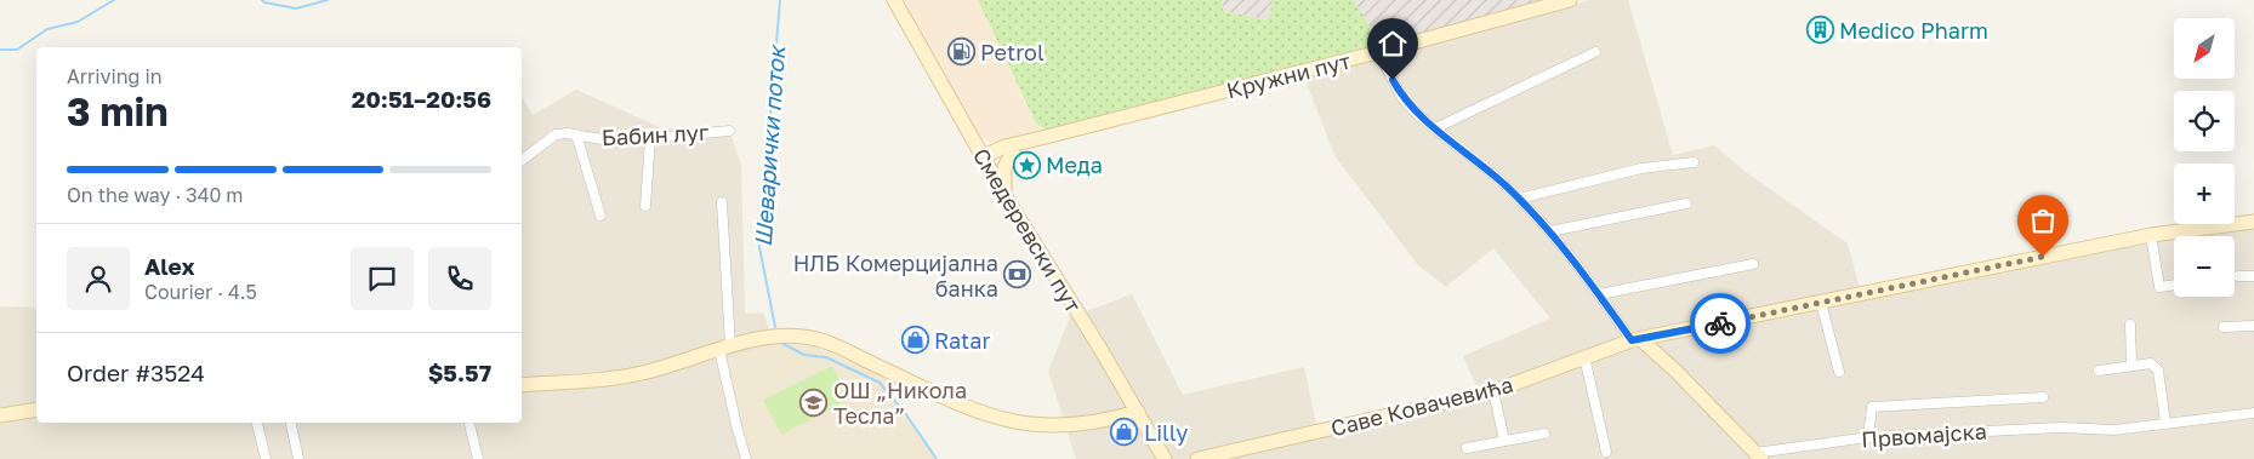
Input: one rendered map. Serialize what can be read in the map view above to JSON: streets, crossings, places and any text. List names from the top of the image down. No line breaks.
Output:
{"streets":{"street":["Кружни пут","Бабин луг","Смедеревски пут","Саве Ковачевића","Првомајска"]},"crossings":[["Кружни пут","Смедеревски пут"],["Кружни пут","Првомајска"],["Саве Ковачевића","Првомајска"]],"water":["Шеварички поток"],"places":{"building":["Medico Pharm"],"fuel station":["Petrol"],"place":["Меда"],"bank":["НЛБ Комерцијална банка"],"shop":["Ratar","Lilly"],"school or university":["ОШ „Никола Тесла”"]},"north":"bottom left","page":{"map_buttons":["+","−"],"heading":["3 min","Arriving in","20:51–20:56"],"panel":["Alex","Courier · 4.5","Order #3524","$5.57"],"bar":"On the way · 340 m"}}
